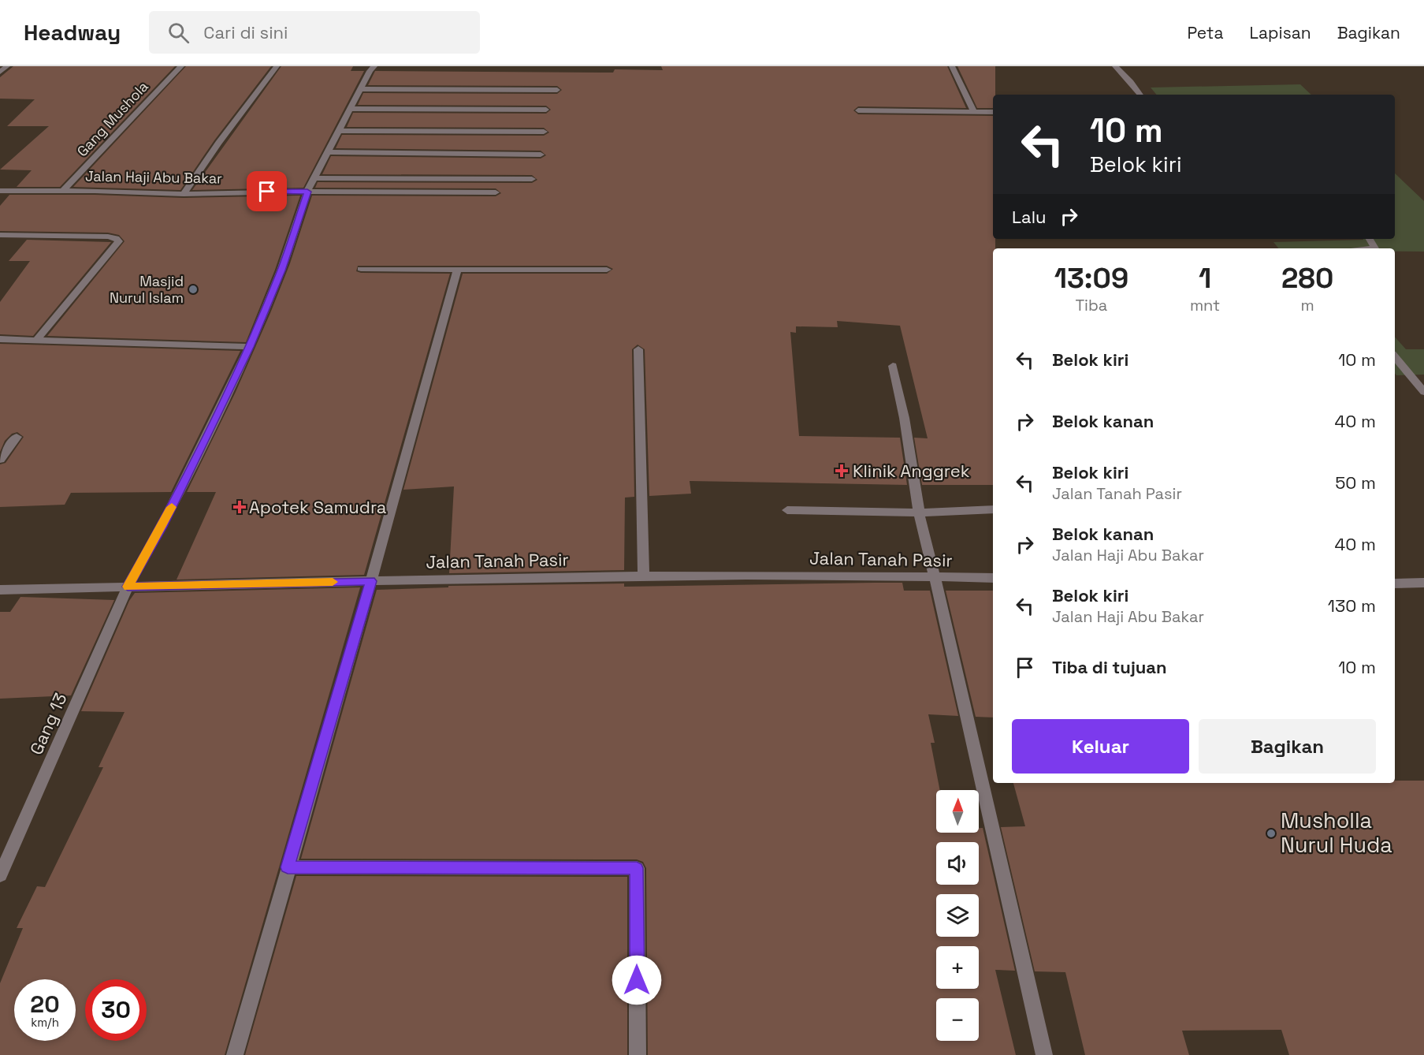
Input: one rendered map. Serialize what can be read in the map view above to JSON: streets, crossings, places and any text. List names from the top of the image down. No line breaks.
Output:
{"streets":{"street":["Gang Mushola","Jalan Haji Abu Bakar","Jalan Tanah Pasir","Gang 13"]},"crossings":[["Gang Mushola","Jalan Haji Abu Bakar"],["Jalan Tanah Pasir","Gang 13"]],"places":{"other":["Masjid Nurul Islam","Musholla Nurul Huda"],"health":["Klinik Anggrek","Apotek Samudra"]},"north":"top","page":{"header":"Headway","search":"Cari di sini","nav":["Peta","Lapisan","Bagikan"],"turn":["10 m","Belok kiri"],"then":"Lalu","eta":["13:09","Tiba","1","mnt","280","m"],"list":[{"name":"Belok kiri","value":"10 m"},{"name":"Belok kanan","value":"40 m"},{"name":"Belok kiri","note":"Jalan Tanah Pasir","value":"50 m"},{"name":"Belok kanan","note":"Jalan Haji Abu Bakar","value":"40 m"},{"name":"Belok kiri","note":"Jalan Haji Abu Bakar","value":"130 m"},{"name":"Tiba di tujuan","value":"10 m"}],"buttons":["Keluar","Bagikan"],"map_buttons":["+","−"],"speed":"20 km/h","limit":"30"}}
